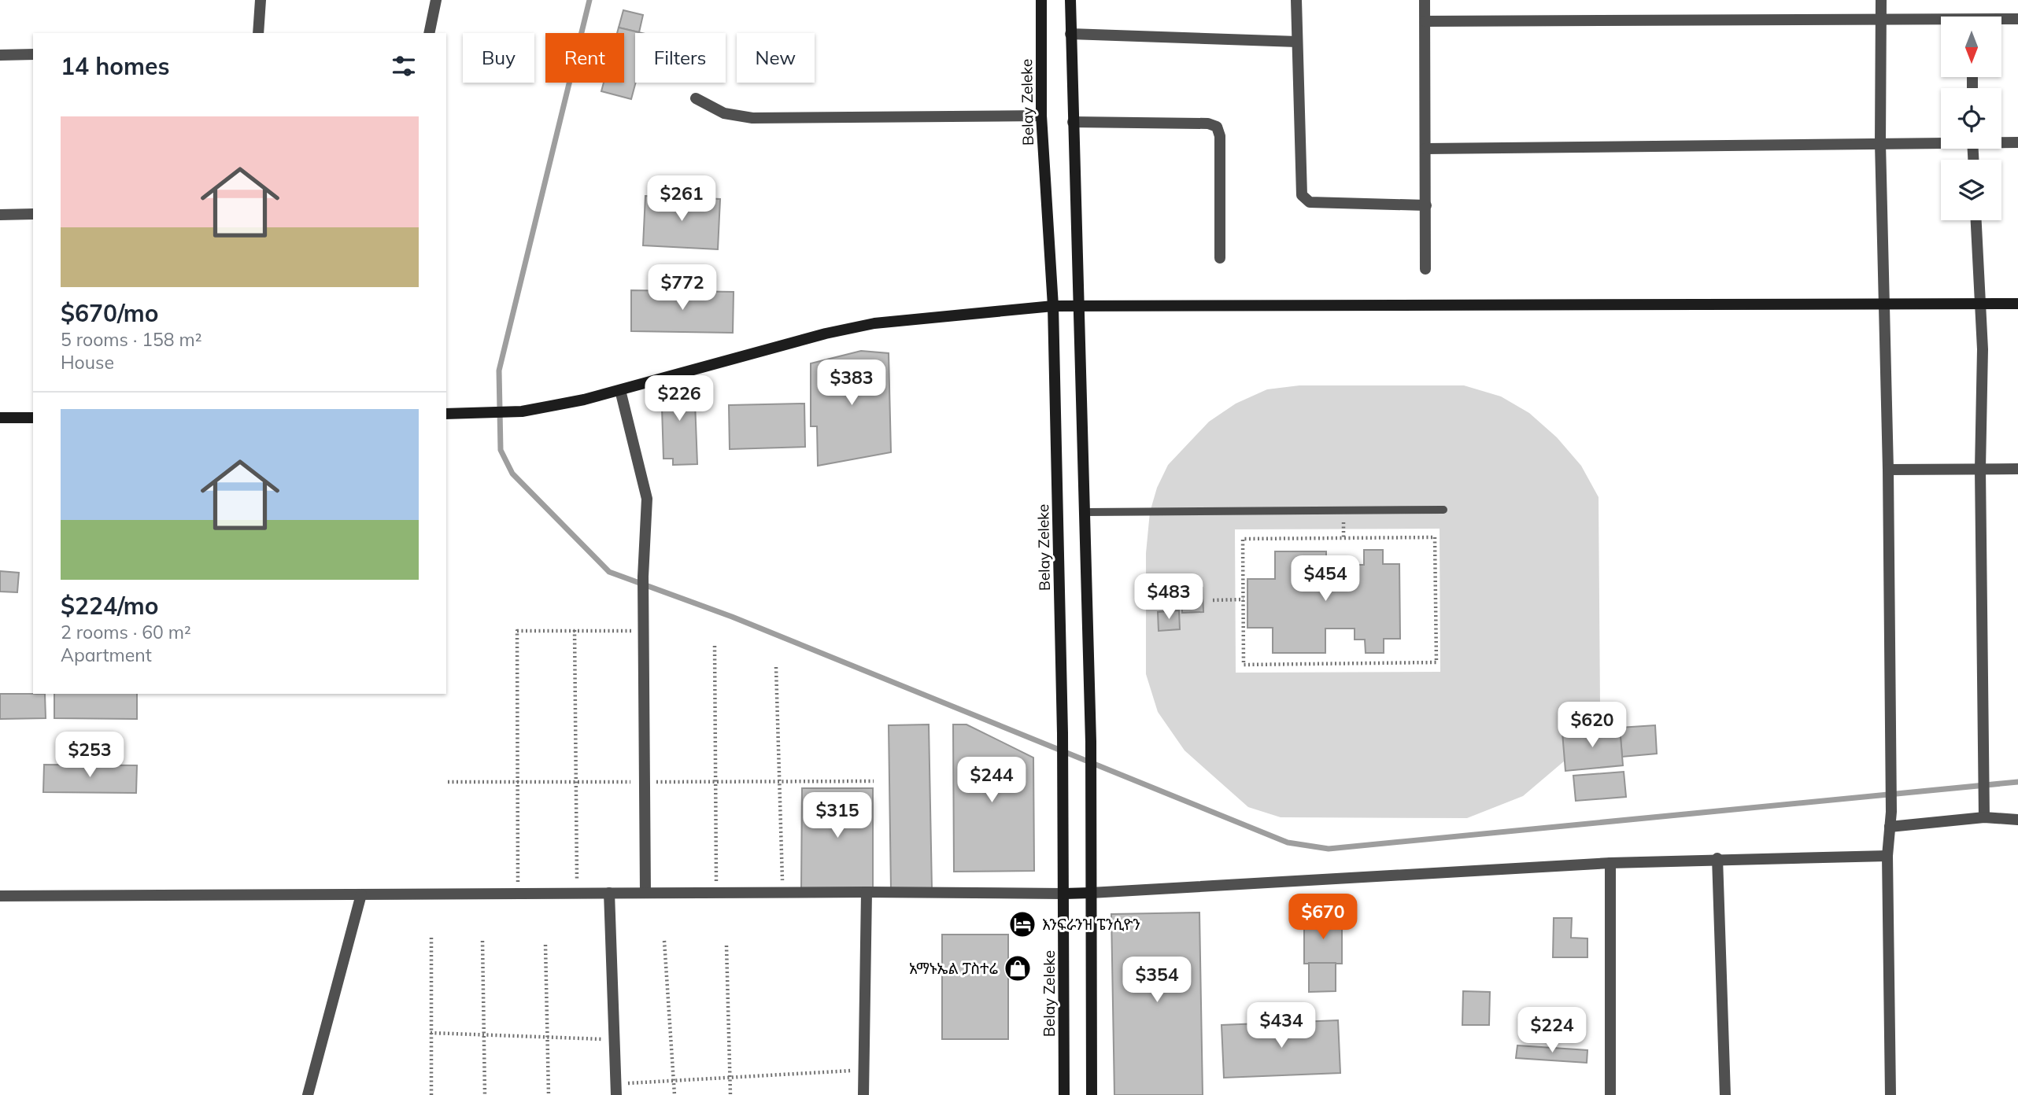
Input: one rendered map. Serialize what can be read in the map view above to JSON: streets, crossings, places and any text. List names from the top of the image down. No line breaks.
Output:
{"streets":{"street":["Belay Zeleke"]},"places":{"hotel":["እንፍራንዝ ፔንሲዮን"],"shop":["አማኑኤል ፓስተሬ"]},"north":"bottom","page":{"chip":["Buy","Rent","Filters","New"],"heading":"14 homes","list":[{"name":"$670/mo","note":"5 rooms · 158 m² · House"},{"name":"$224/mo","note":"2 rooms · 60 m² · Apartment"}],"price":["$261","$772","$383","$226","$454","$483","$620","$253","$244","$315","$670","$354","$434","$224"]}}
